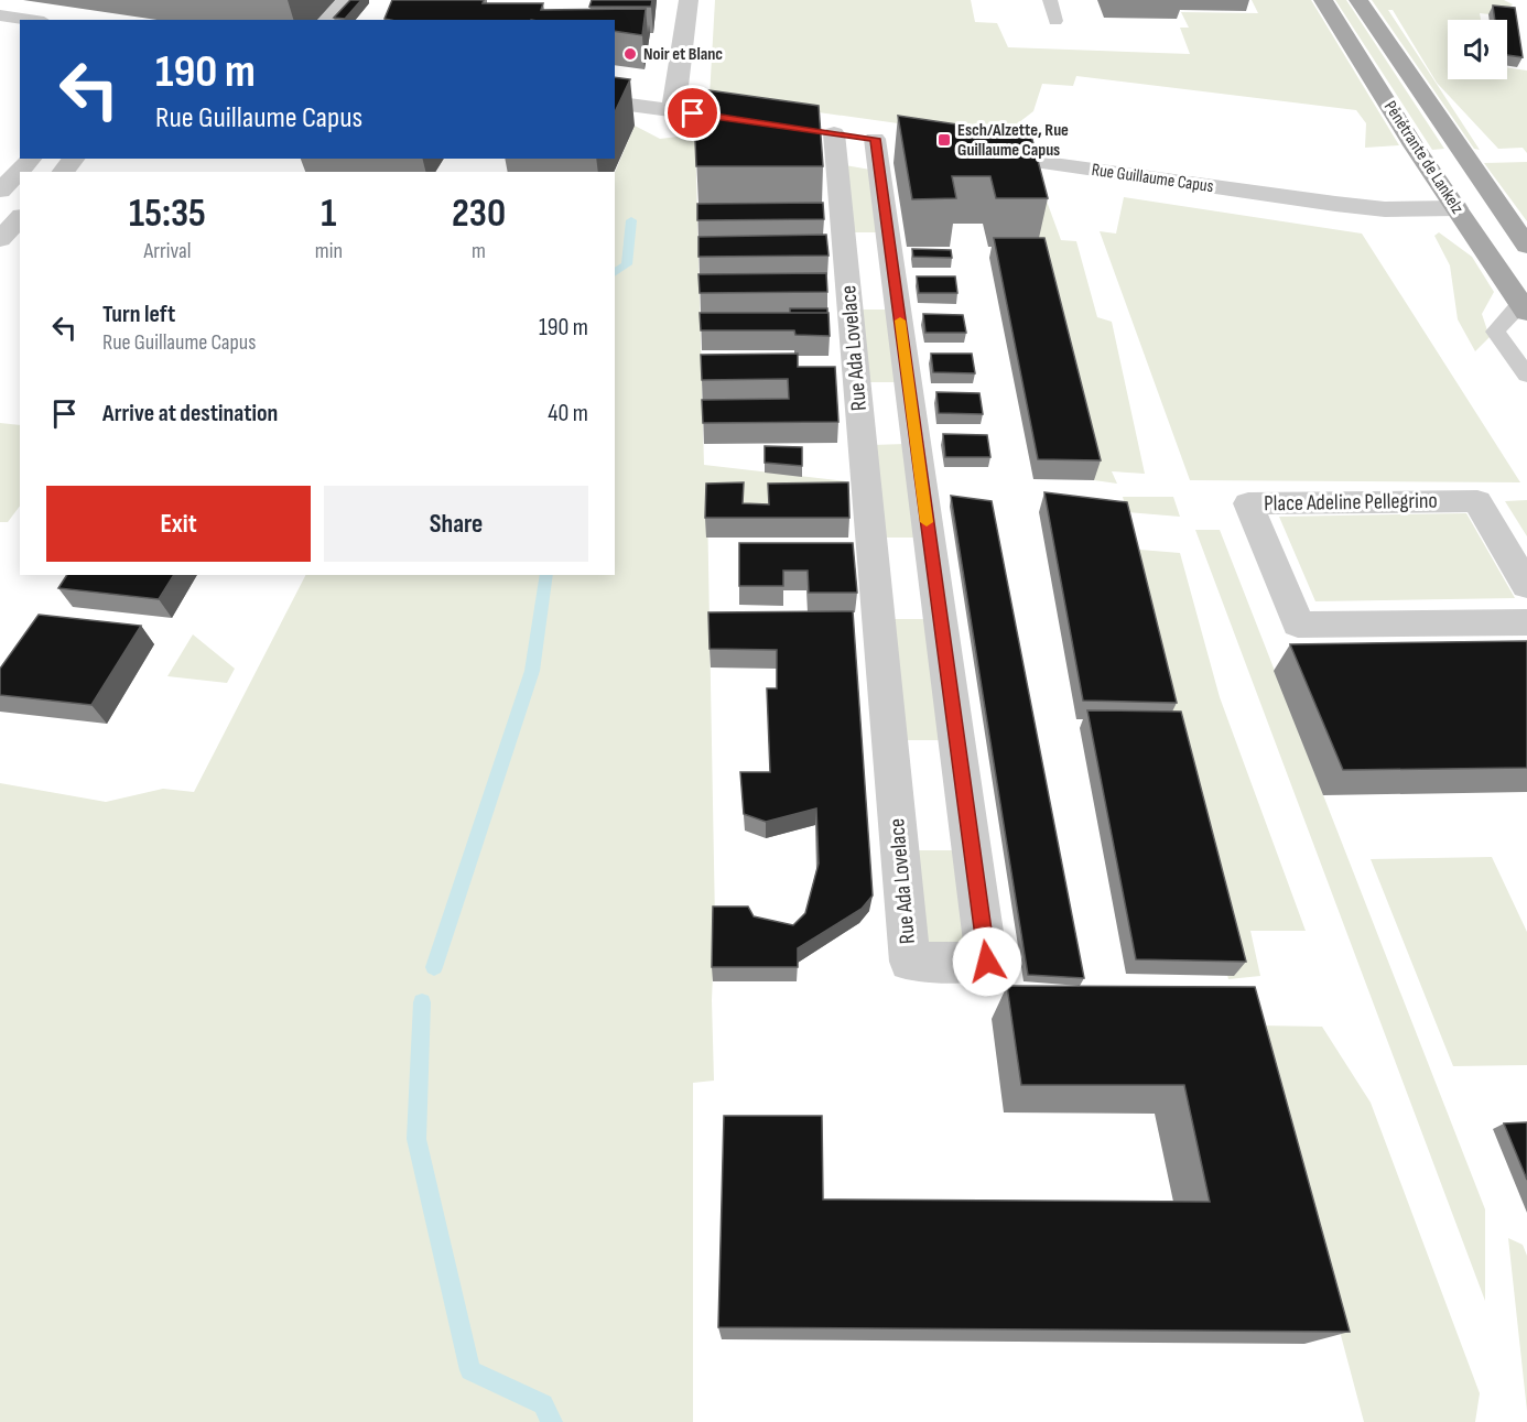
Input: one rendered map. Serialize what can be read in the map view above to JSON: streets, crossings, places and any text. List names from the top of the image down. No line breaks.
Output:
{"streets":{"main road":["Pénétrante de Lankelz"],"street":["Rue Guillaume Capus","Rue Ada Lovelace","Place Adeline Pellegrino"]},"crossings":[["Pénétrante de Lankelz","Rue Guillaume Capus"]],"places":{"other":["Noir et Blanc"],"transit":["Esch/Alzette, Rue Guillaume Capus"]},"page":{"turn":["190 m","Rue Guillaume Capus"],"eta":["15:35","Arrival","1","min","230","m"],"list":[{"name":"Turn left","note":"Rue Guillaume Capus","value":"190 m"},{"name":"Arrive at destination","value":"40 m"}],"buttons":["Exit","Share"]}}
